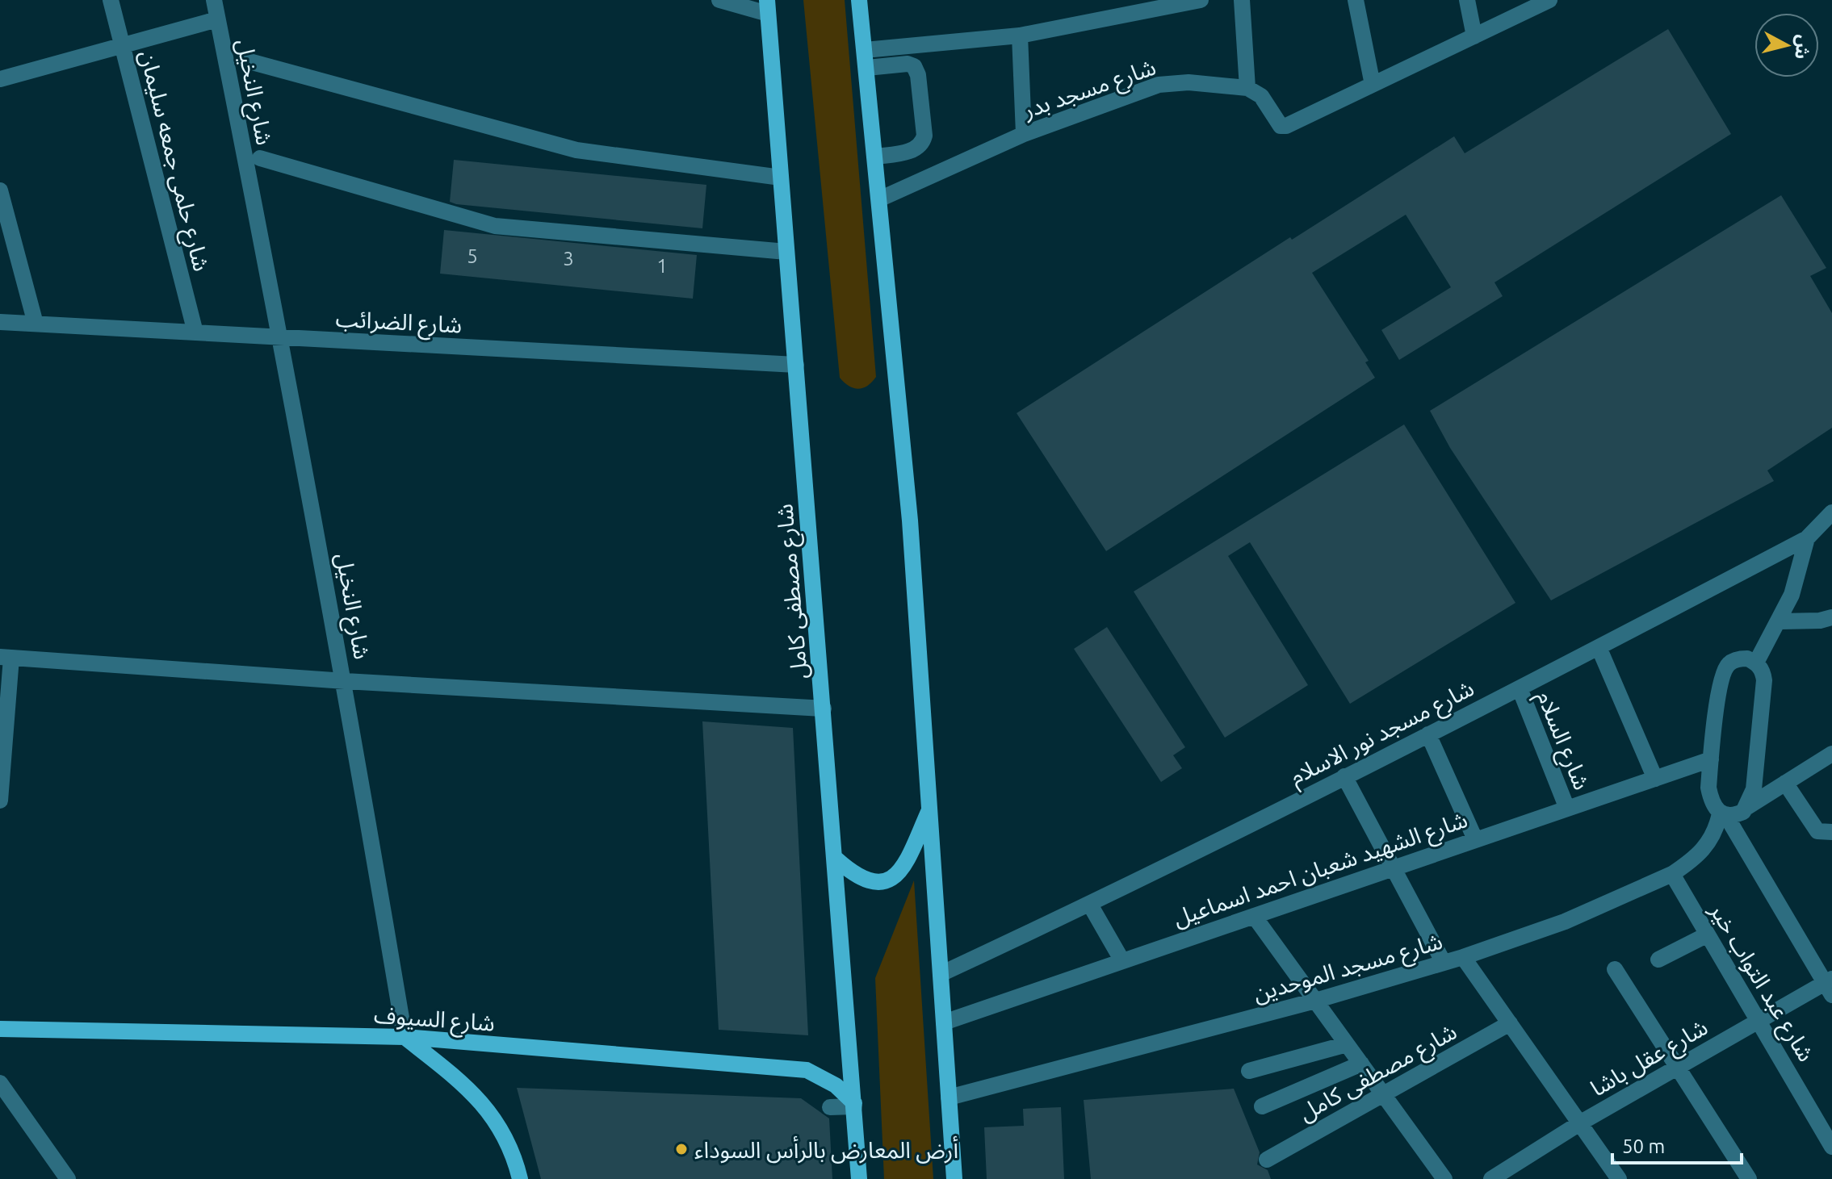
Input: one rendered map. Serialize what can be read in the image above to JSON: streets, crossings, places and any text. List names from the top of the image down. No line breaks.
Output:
{"streets":{"main road":["شارع مصطفى كامل","شارع السيوف"],"street":["شارع مسجد بدر","شارع النخيل","شارع حلمى جمعه سليمان","شارع الضرائب","شارع مسجد نور الاسلام","شارع السلام","شارع الشهيد شعبان احمد اسماعيل","شارع مسجد الموحدين","شارع عبد التواب خير","شارع عقل باشا"]},"crossings":[["شارع النخيل","شارع الضرائب"],["شارع النخيل","شارع السيوف"],["شارع حلمى جمعه سليمان","شارع الضرائب"],["شارع الضرائب","شارع مصطفى كامل"],["شارع مصطفى كامل","شارع السيوف"],["شارع مسجد نور الاسلام","شارع السلام"],["شارع السلام","شارع الشهيد شعبان احمد اسماعيل"],["شارع مسجد الموحدين","شارع عبد التواب خير"],["شارع عبد التواب خير","شارع عقل باشا"]],"places":["أرض المعارض بالرأس السوداء"],"house_numbers":["5","3","1"],"scale_bar":"50 m","north":"right"}
